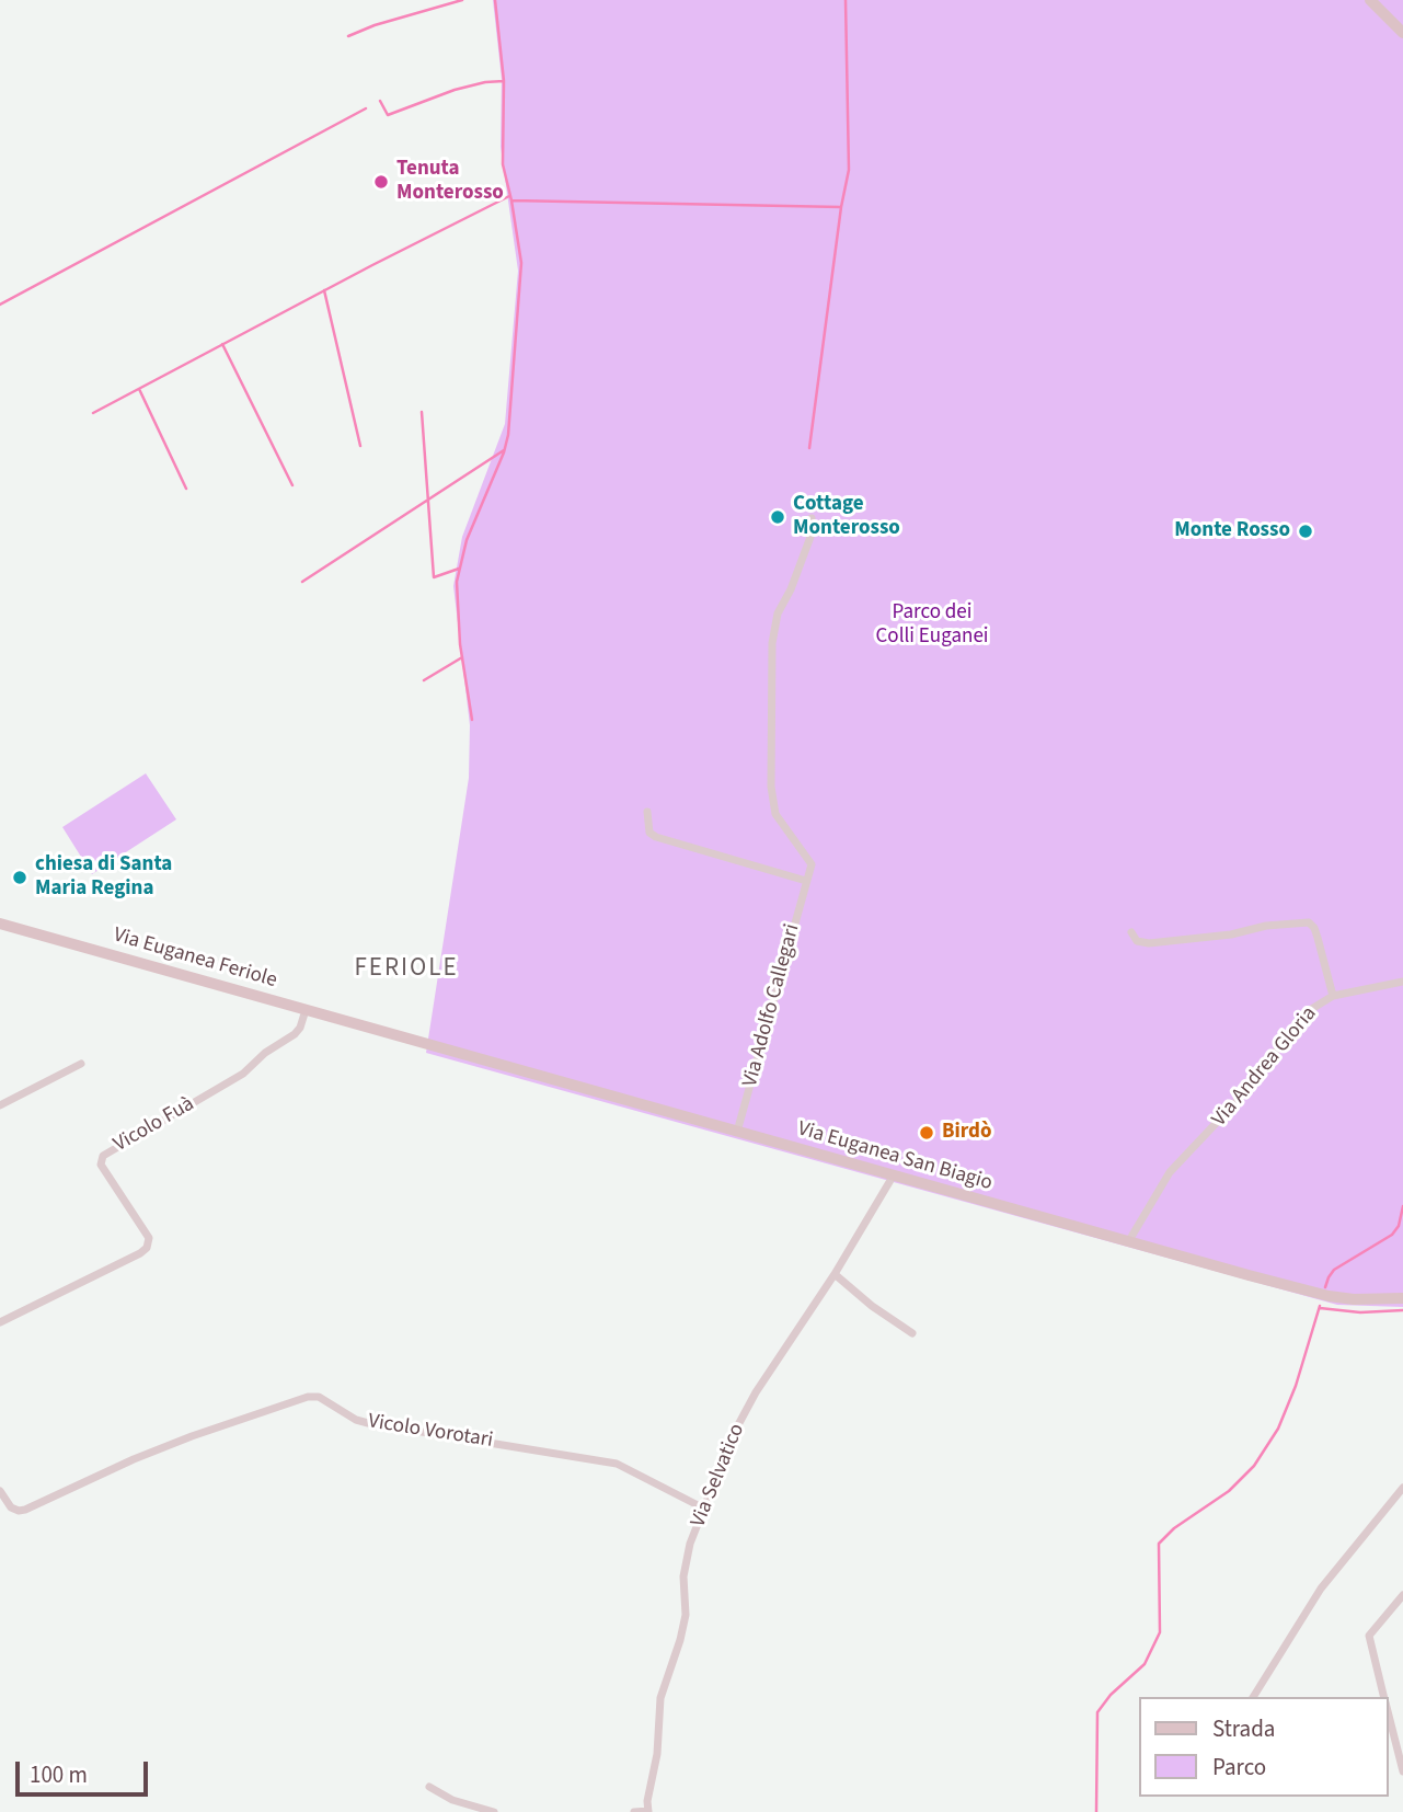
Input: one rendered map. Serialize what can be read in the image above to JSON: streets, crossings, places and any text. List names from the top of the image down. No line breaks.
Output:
{"streets":{"main road":["Via Euganea Feriole","Via Euganea San Biagio"],"street":["Via Adolfo Callegari","Via Andrea Gloria","Vicolo Fuà","Vicolo Vorotari","Via Selvatico"]},"crossings":[["Via Euganea Feriole","Vicolo Fuà"],["Via Euganea Feriole","Via Euganea San Biagio"],["Via Adolfo Callegari","Via Euganea San Biagio"],["Via Andrea Gloria","Via Euganea San Biagio"],["Via Euganea San Biagio","Via Selvatico"],["Vicolo Vorotari","Via Selvatico"]],"districts":["FERIOLE"],"parks":["Parco dei Colli Euganei"],"places":["Tenuta Monterosso","Cottage Monterosso","Monte Rosso","chiesa di Santa Maria Regina","Birdò"],"legend":["Strada","Parco"],"scale_bar":"100 m"}
